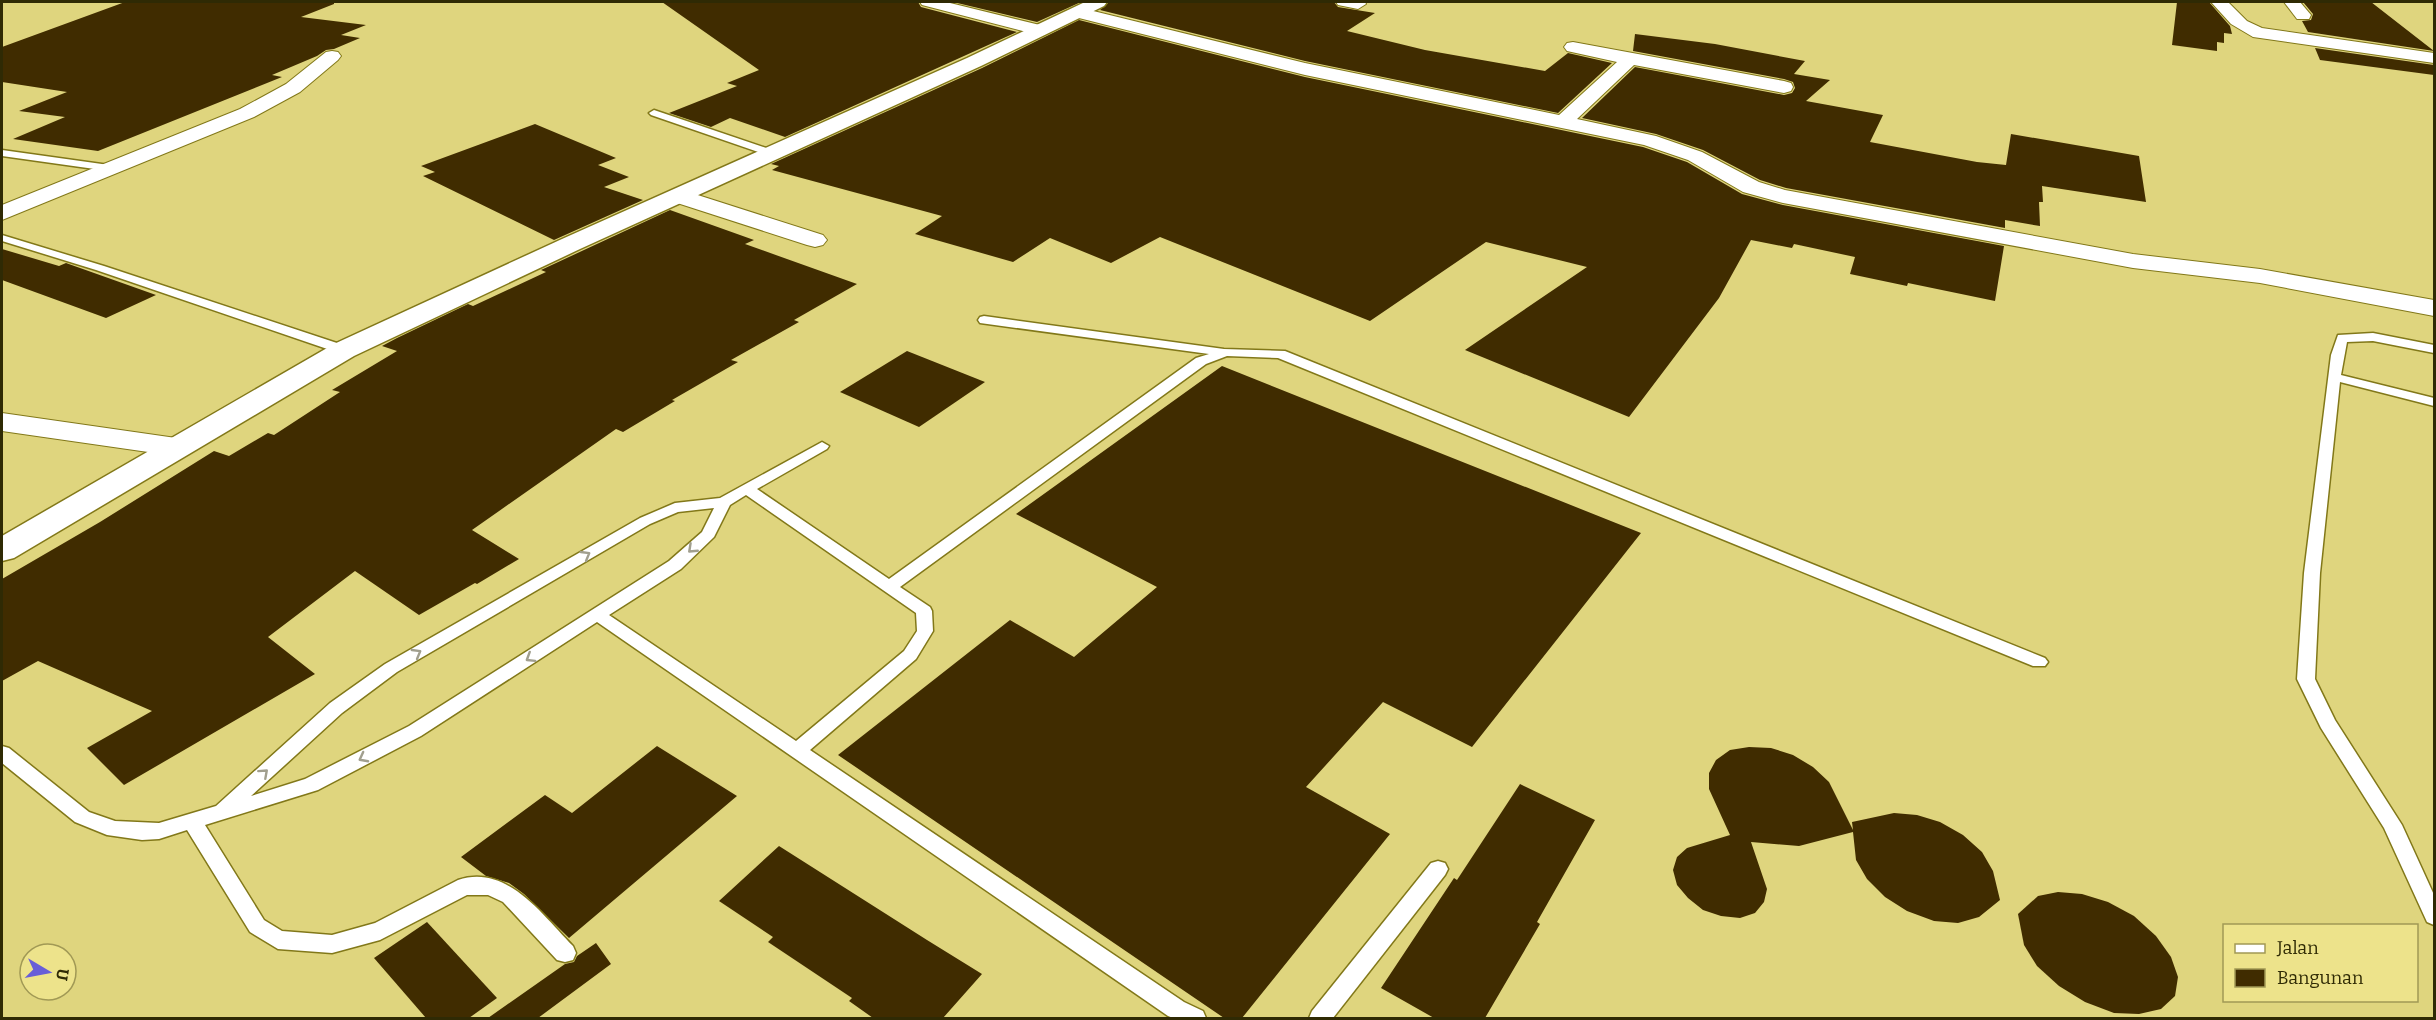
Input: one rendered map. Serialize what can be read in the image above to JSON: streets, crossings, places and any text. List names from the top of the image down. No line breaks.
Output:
{"legend":["Jalan","Bangunan"],"north":"right"}
